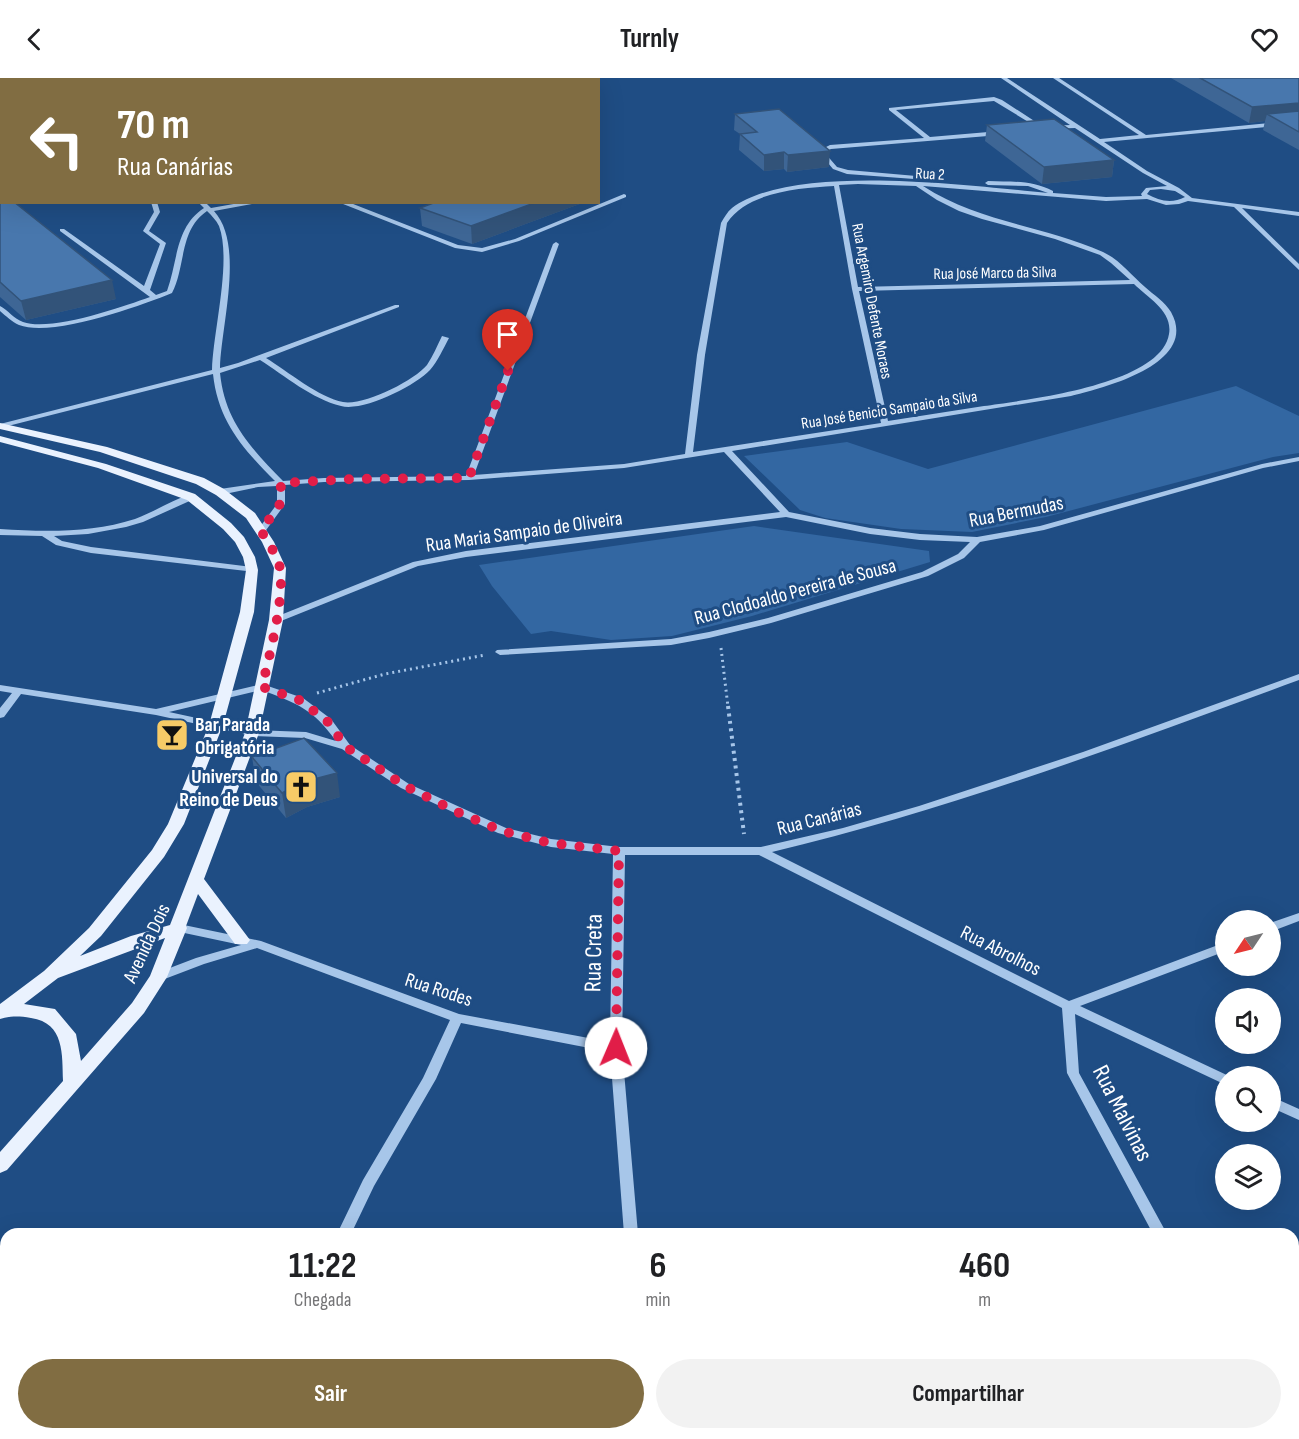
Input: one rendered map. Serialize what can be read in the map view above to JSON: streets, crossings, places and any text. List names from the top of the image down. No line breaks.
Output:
{"streets":{"main road":["Avenida Dois"],"street":["Rua 2","Rua José Marco da Silva","Rua Argemiro Defente Moraes","Rua José Benicio Sampaio da Silva","Rua Bermudas","Rua Maria Sampaio de Oliveira","Rua Clodoaldo Pereira de Sousa","Rua Canárias","Rua Abrolhos","Rua Creta","Rua Rodes","Rua Malvinas"]},"crossings":[["Rua 2","Rua Argemiro Defente Moraes"],["Rua 2","Rua José Benicio Sampaio da Silva"],["Rua José Marco da Silva","Rua Argemiro Defente Moraes"],["Rua José Marco da Silva","Rua José Benicio Sampaio da Silva"],["Rua Argemiro Defente Moraes","Rua José Benicio Sampaio da Silva"],["Rua José Benicio Sampaio da Silva","Avenida Dois"],["Rua Bermudas","Rua Maria Sampaio de Oliveira"],["Rua Bermudas","Rua Clodoaldo Pereira de Sousa"],["Rua Maria Sampaio de Oliveira","Avenida Dois"],["Rua Canárias","Avenida Dois"],["Rua Canárias","Rua Abrolhos"],["Rua Canárias","Rua Creta"],["Avenida Dois","Rua Rodes"],["Rua Abrolhos","Rua Malvinas"],["Rua Creta","Rua Rodes"]],"places":{"bar":["Bar Parada Obrigatória"],"church":["Universal do Reino de Deus"]},"north":"bottom left","page":{"header":"Turnly","turn":["70 m","Rua Canárias"],"eta":["11:22","Chegada","6","min","460","m"],"buttons":["Sair","Compartilhar"]}}
